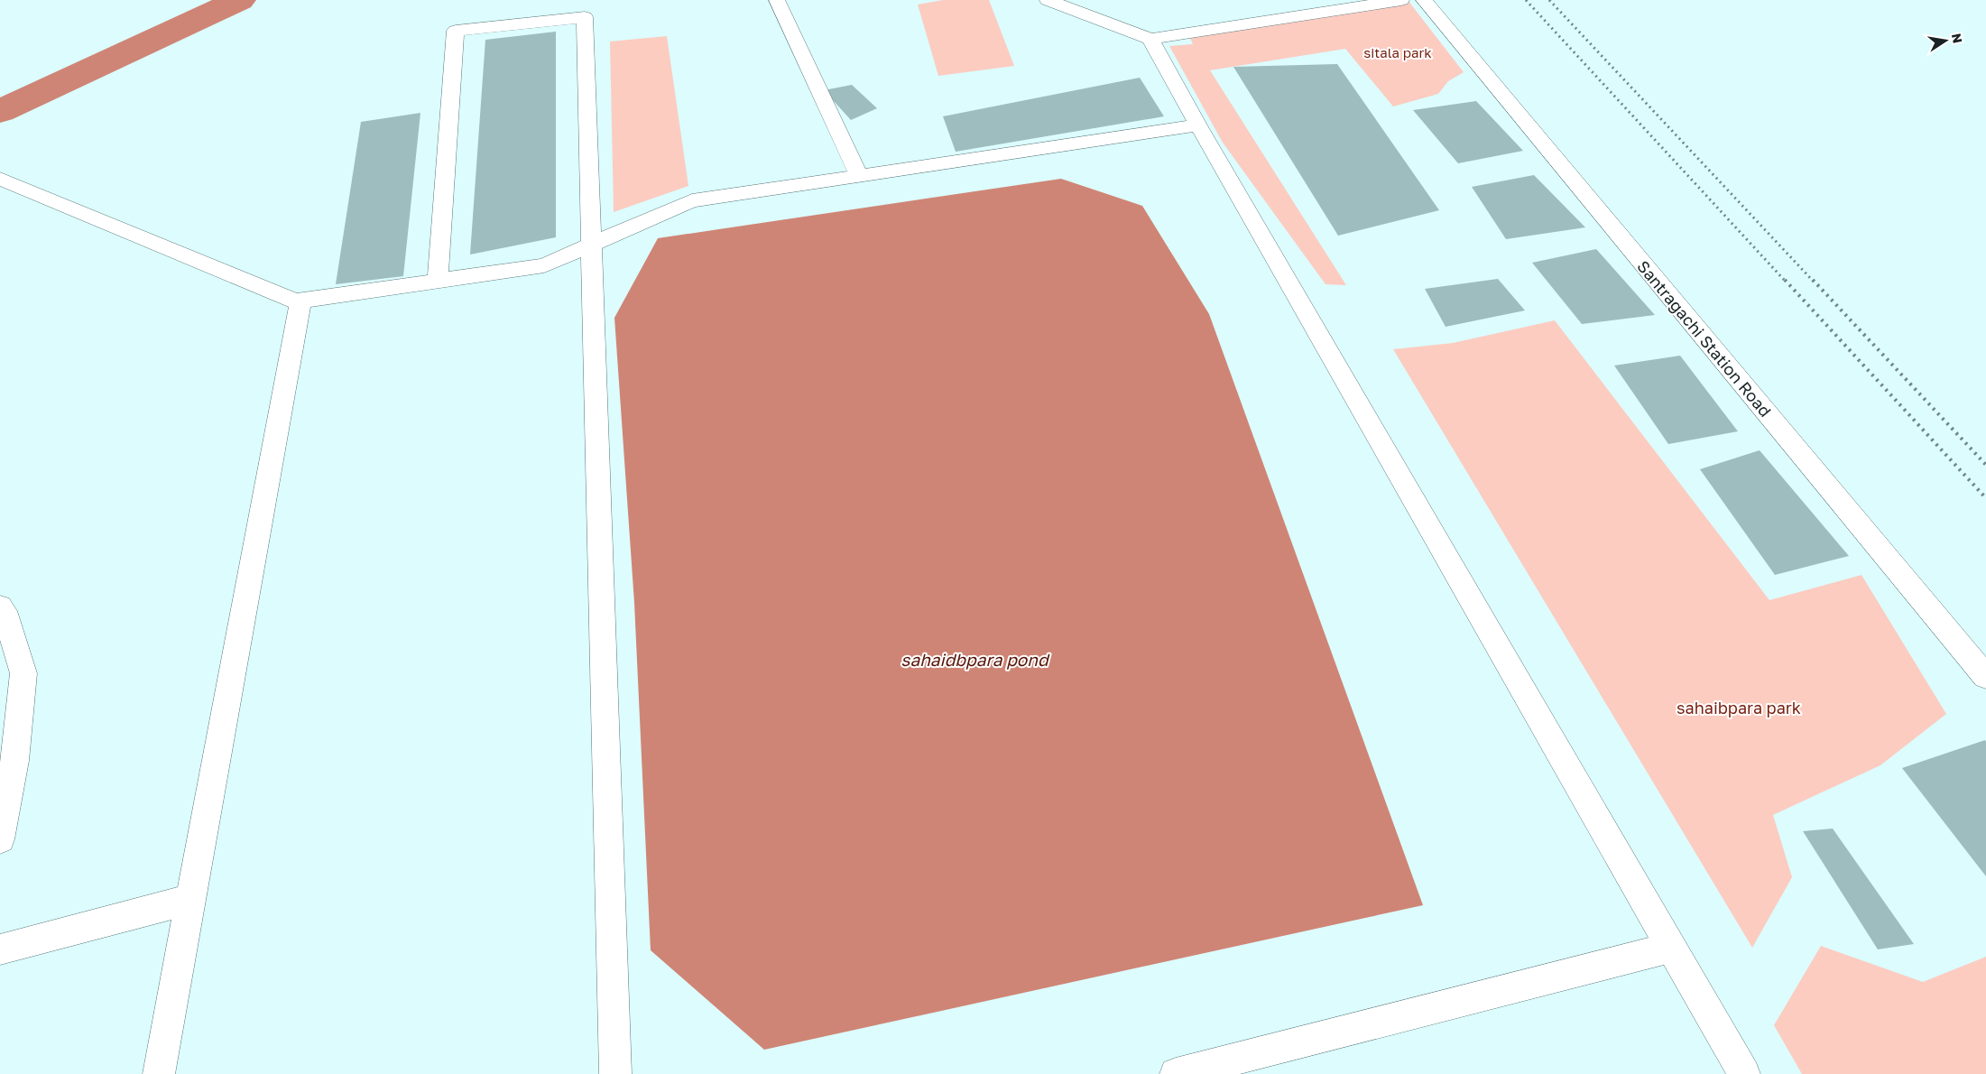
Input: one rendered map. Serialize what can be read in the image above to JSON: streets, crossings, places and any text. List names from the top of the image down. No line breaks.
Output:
{"streets":{"street":["Santragachi Station Road"]},"water":["sahaidbpara pond"],"parks":["sitala park","sahaibpara park"],"north":"right"}
